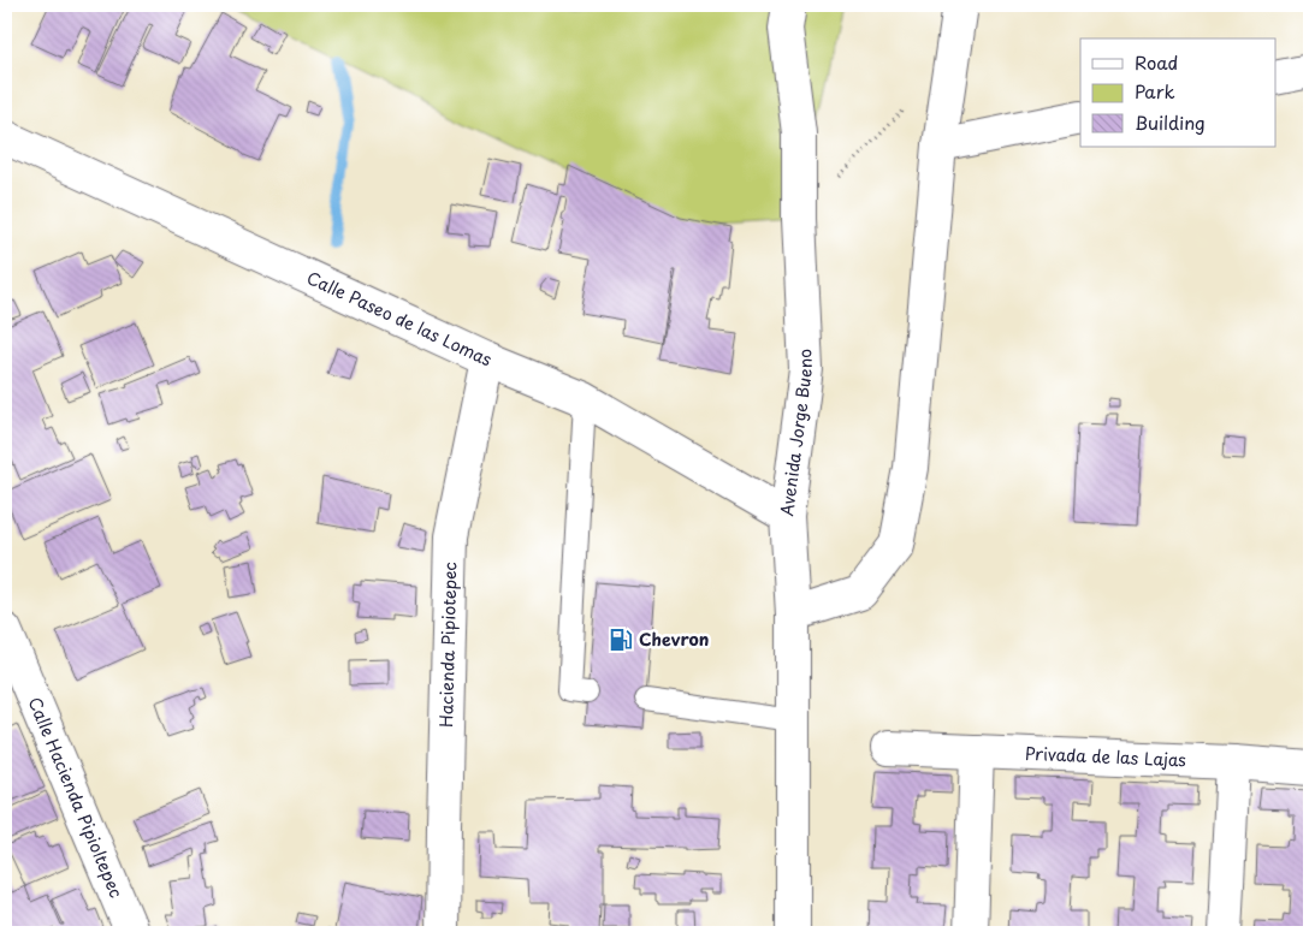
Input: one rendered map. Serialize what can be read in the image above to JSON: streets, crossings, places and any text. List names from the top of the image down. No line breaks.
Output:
{"streets":{"street":["Calle Paseo de las Lomas","Avenida Jorge Bueno","Hacienda Pipiotepec","Privada de las Lajas","Calle Hacienda Pipioltepec"]},"crossings":[["Calle Paseo de las Lomas","Avenida Jorge Bueno"],["Calle Paseo de las Lomas","Hacienda Pipiotepec"]],"places":{"fuel station":["Chevron"]},"legend":["Road","Park","Building"]}
